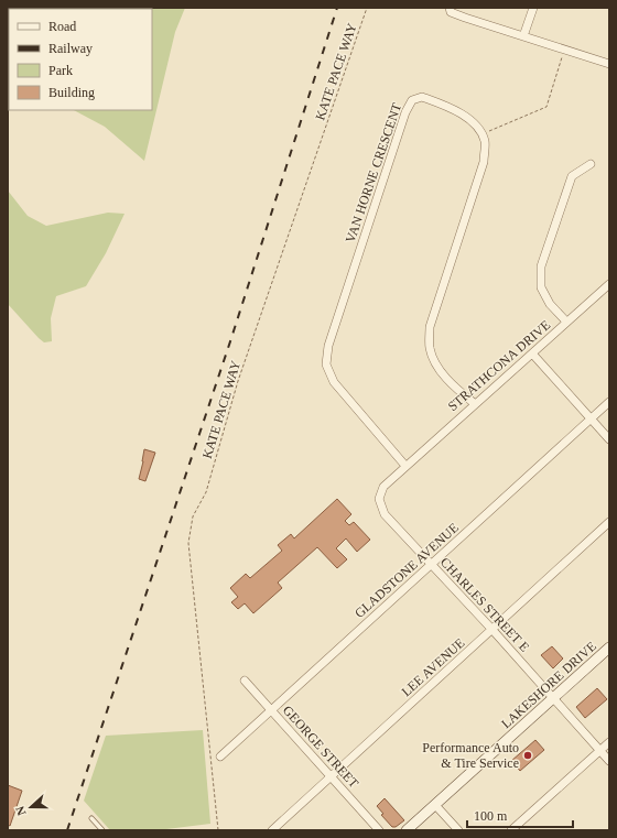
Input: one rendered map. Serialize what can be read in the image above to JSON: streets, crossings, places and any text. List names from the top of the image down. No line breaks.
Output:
{"streets":{"main road":["LAKESHORE DRIVE"],"street":["VAN HORNE CRESCENT","STRATHCONA DRIVE","GLADSTONE AVENUE","CHARLES STREET E","LEE AVENUE","GEORGE STREET"],"path":["KATE PACE WAY"]},"crossings":[["VAN HORNE CRESCENT","STRATHCONA DRIVE"],["VAN HORNE CRESCENT","CHARLES STREET E"],["STRATHCONA DRIVE","CHARLES STREET E"],["GLADSTONE AVENUE","CHARLES STREET E"],["GLADSTONE AVENUE","GEORGE STREET"],["CHARLES STREET E","LEE AVENUE"],["CHARLES STREET E","LAKESHORE DRIVE"],["LEE AVENUE","GEORGE STREET"]],"places":["Performance Auto & Tire Service"],"legend":["Road","Railway","Park","Building"],"scale_bar":"100 m","north":"left"}
